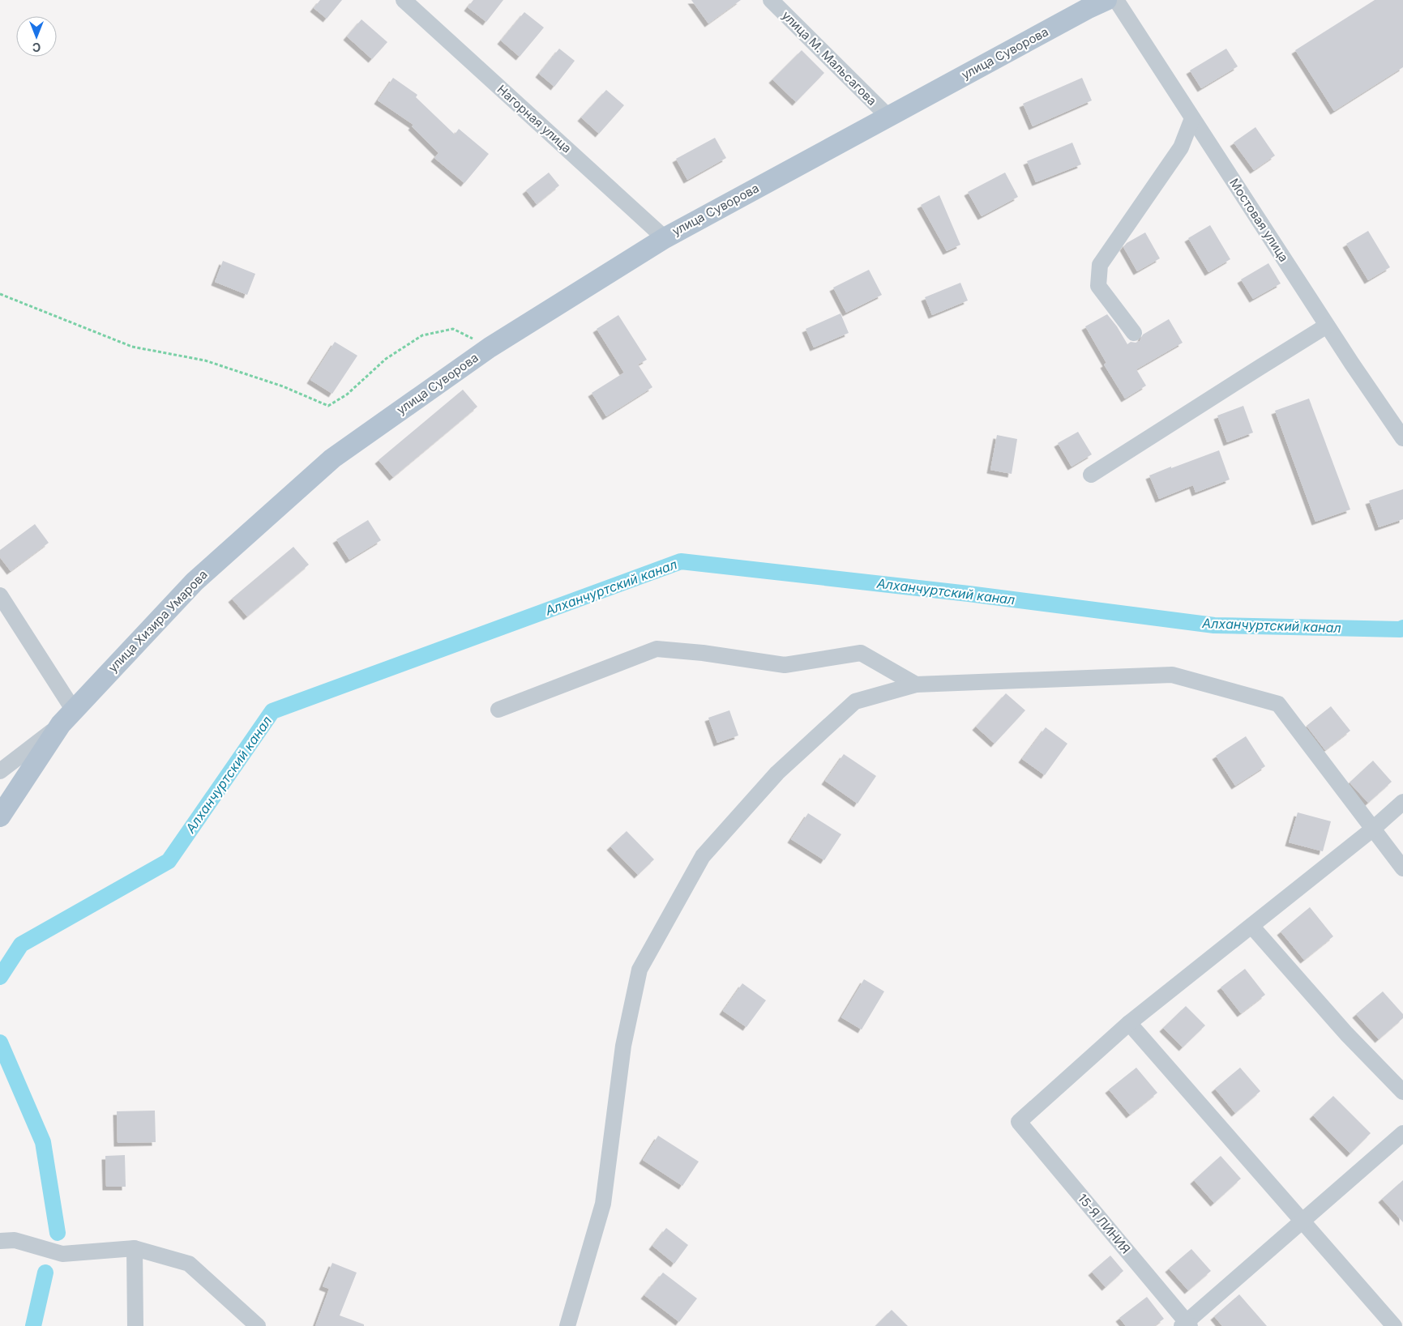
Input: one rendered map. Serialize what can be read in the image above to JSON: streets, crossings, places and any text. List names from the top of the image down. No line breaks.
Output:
{"streets":{"main road":["улица Суворова","улица Хизира Умарова"],"street":["улица М. Мальсагова","Нагорная улица","Мостовая улица","15-Я ЛИНИЯ"]},"crossings":[["улица Суворова","улица М. Мальсагова"],["улица Суворова","Нагорная улица"],["улица Суворова","улица Хизира Умарова"]],"water":["Алханчуртский канал"],"north":"bottom"}
